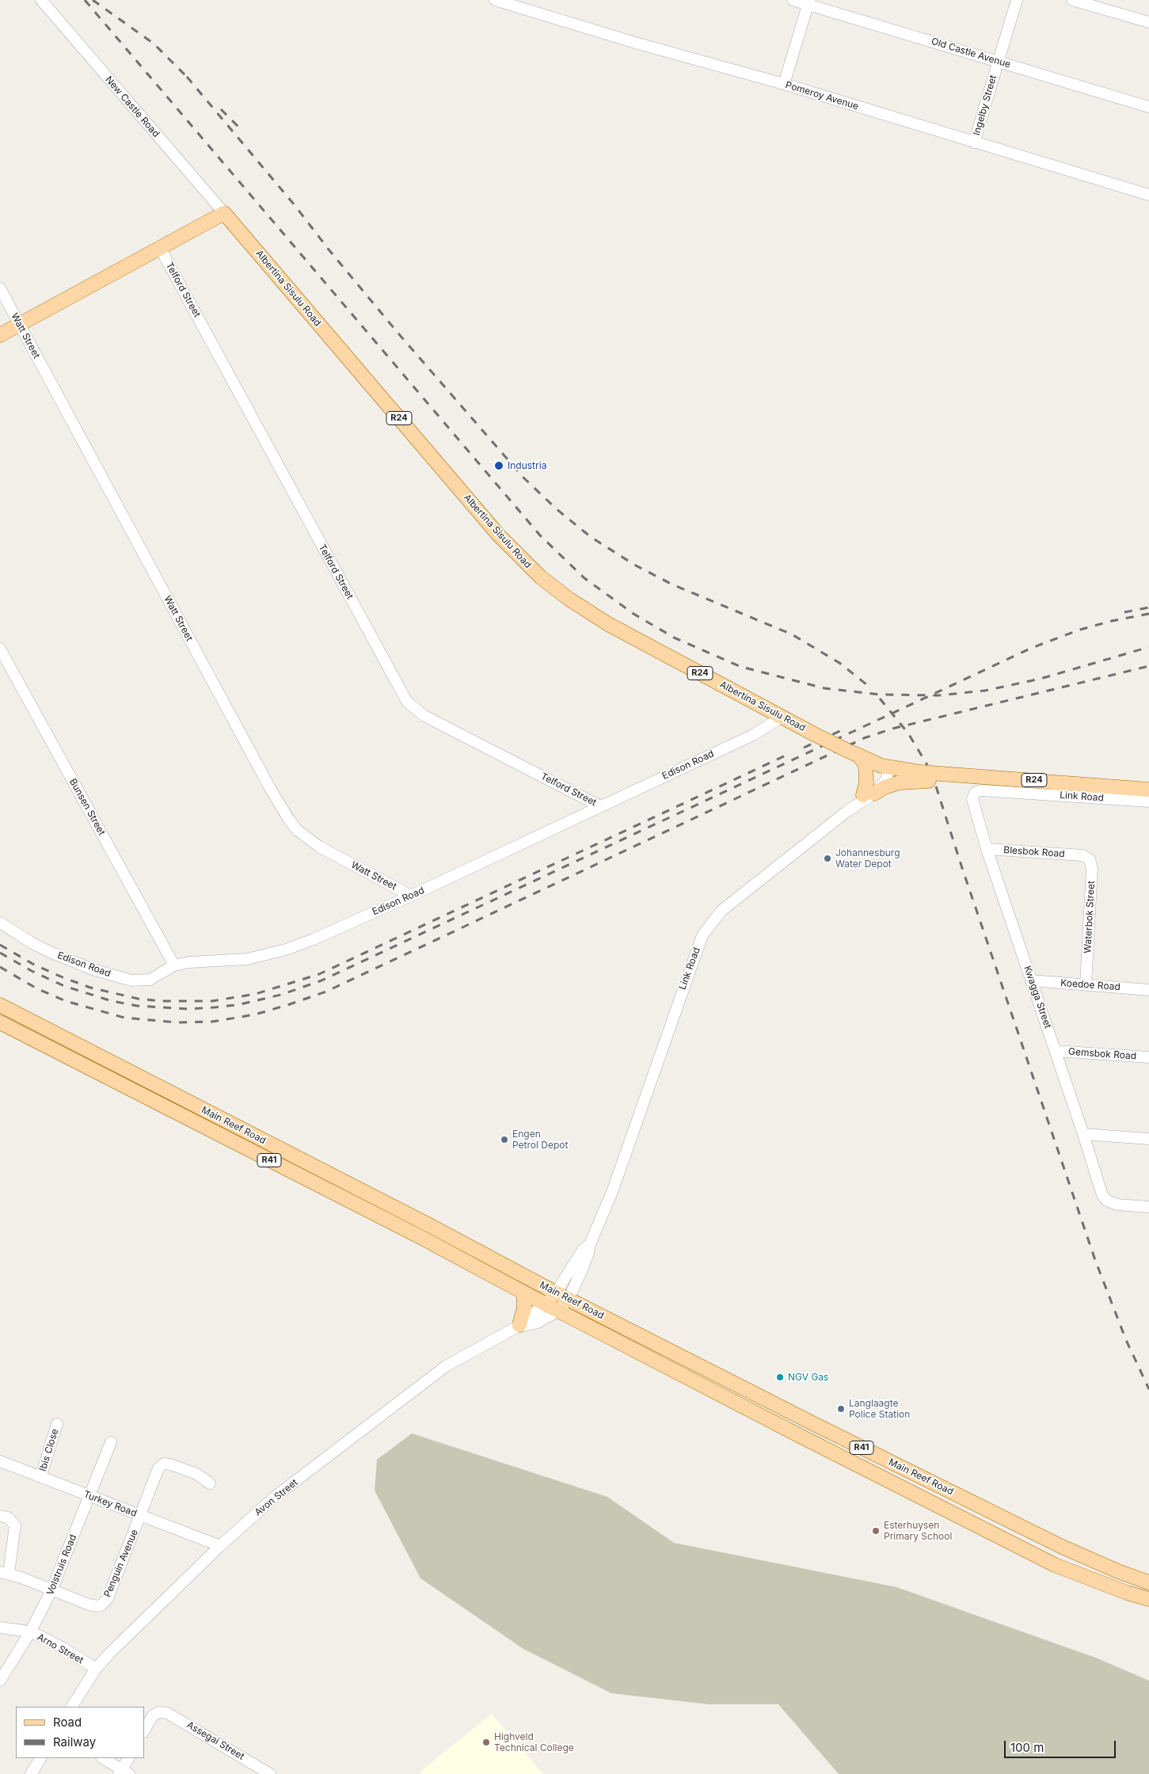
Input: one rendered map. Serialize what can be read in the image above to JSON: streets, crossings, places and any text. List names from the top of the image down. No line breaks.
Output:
{"streets":{"main road":["Albertina Sisulu Road","R24","Main Reef Road","R41"],"street":["Old Castle Avenue","Pomeroy Avenue","Ingelby Street","New Castle Road","Telford Street","Watt Street","Edison Road","Link Road","Bunsen Street","Blesbok Road","Waterbok Street","Koedoe Road","Kwagga Street","Gemsbok Road","Ibis Close","Avon Street","Turkey Road","Penguin Avenue","Volstruis Road","Arno Street","Assegai Street"]},"crossings":[["Old Castle Avenue","Ingelby Street"],["Pomeroy Avenue","Ingelby Street"],["New Castle Road","Albertina Sisulu Road"],["Albertina Sisulu Road","Edison Road"],["Telford Street","Edison Road"],["Watt Street","Edison Road"],["Edison Road","Bunsen Street"],["Link Road","Kwagga Street"],["Link Road","Main Reef Road"],["Link Road","Avon Street"],["Blesbok Road","Waterbok Street"],["Blesbok Road","Kwagga Street"],["Waterbok Street","Koedoe Road"],["Koedoe Road","Kwagga Street"],["Kwagga Street","Gemsbok Road"],["Main Reef Road","Avon Street"],["Ibis Close","Turkey Road"],["Avon Street","Turkey Road"],["Avon Street","Arno Street"],["Turkey Road","Penguin Avenue"],["Turkey Road","Volstruis Road"],["Penguin Avenue","Volstruis Road"],["Volstruis Road","Arno Street"]],"places":["Industria","Johannesburg Water Depot","Engen Petrol Depot","NGV Gas","Langlaagte Police Station","Esterhuysen Primary School","Highveld Technical College"],"legend":["Road","Railway"],"scale_bar":"100 m"}
